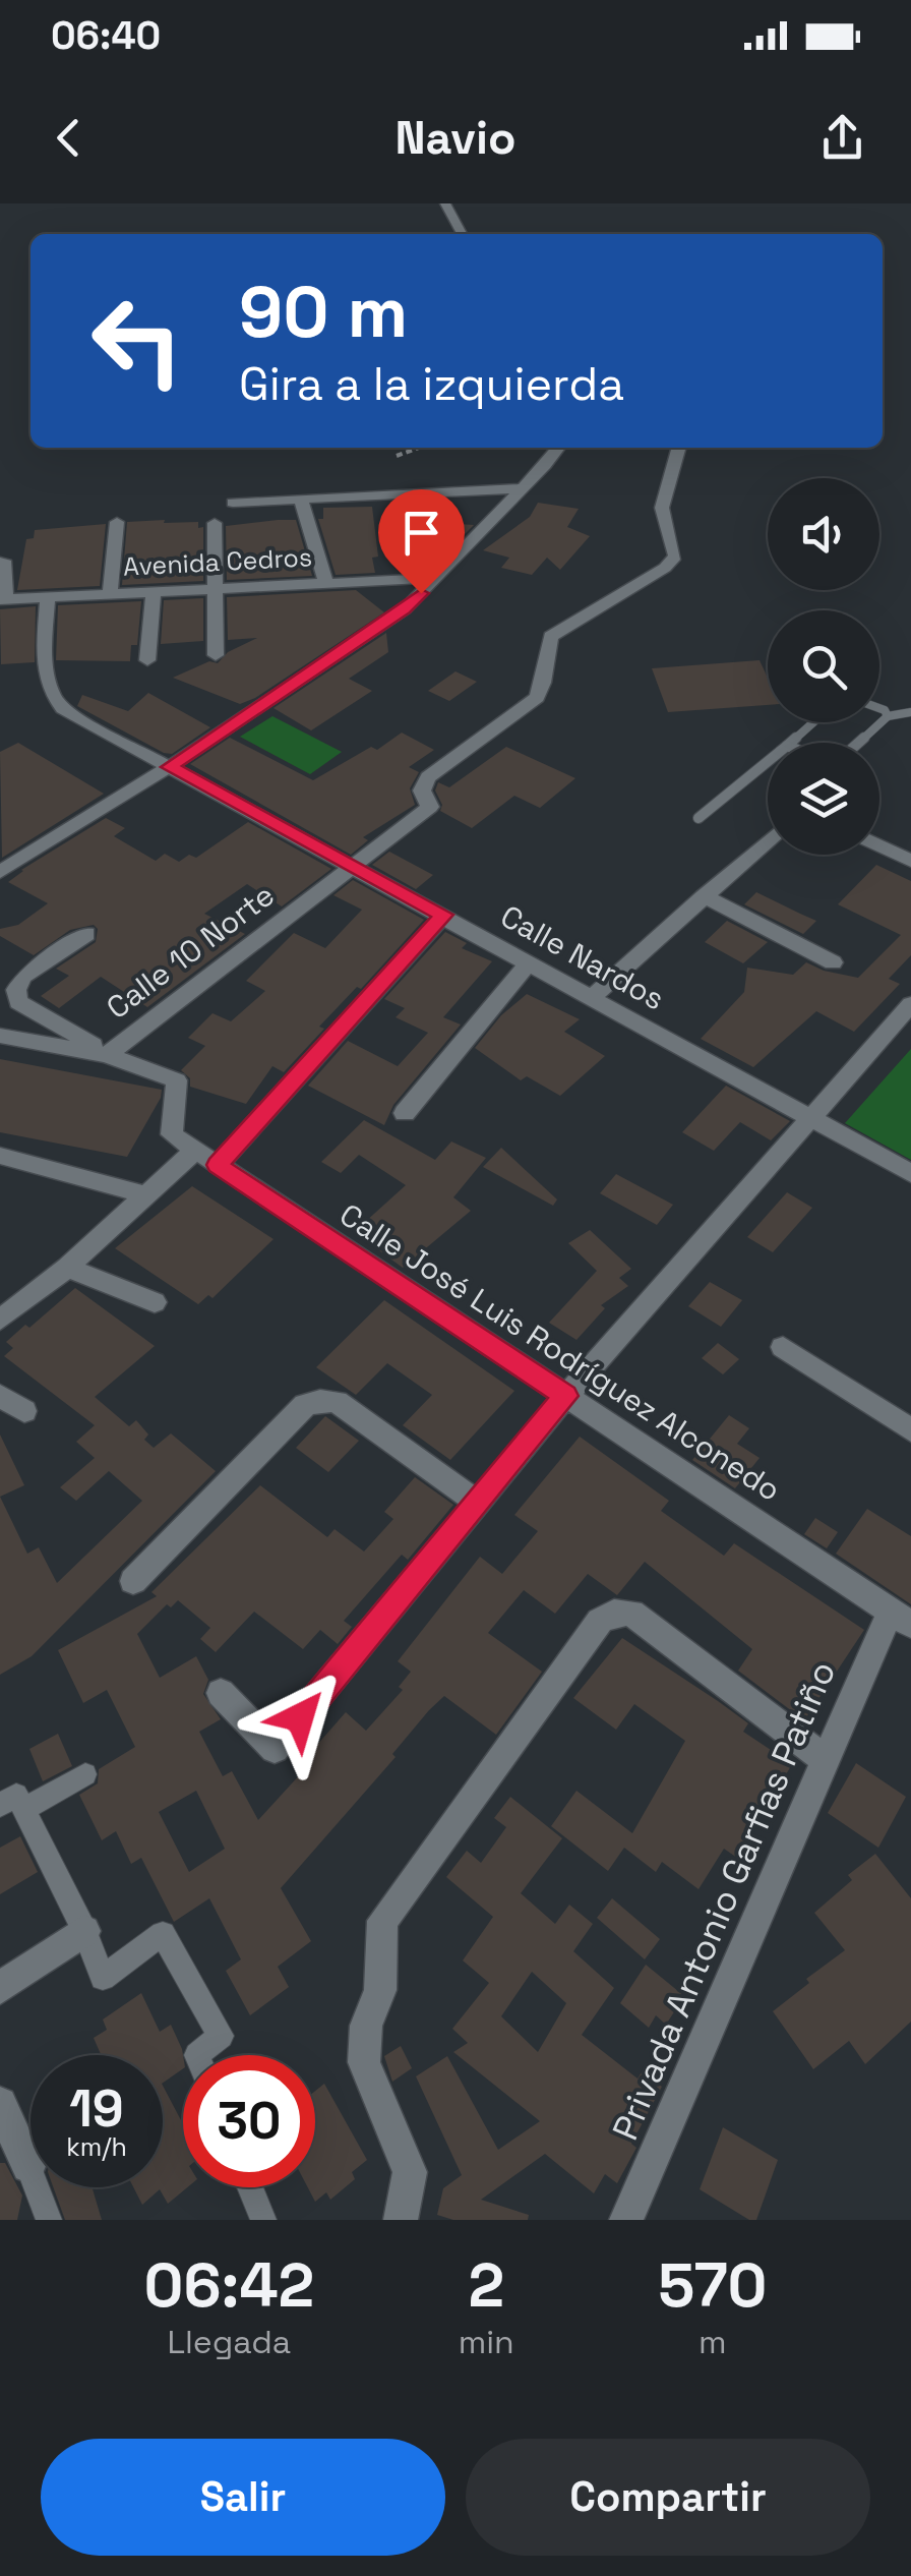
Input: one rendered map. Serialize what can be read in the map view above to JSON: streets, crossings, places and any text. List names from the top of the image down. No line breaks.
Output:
{"streets":{"street":["Avenida Cedros","Calle 10 Norte","Calle Nardos","Calle José Luis Rodríguez Alconedo","Privada Antonio Garfias Patiño"]},"crossings":[["Avenida Cedros","Calle Nardos"],["Calle 10 Norte","Calle Nardos"],["Calle 10 Norte","Calle José Luis Rodríguez Alconedo"],["Calle José Luis Rodríguez Alconedo","Privada Antonio Garfias Patiño"]],"page":{"status":"06:40","header":"Navio","turn":["90 m","Gira a la izquierda"],"speed":"19 km/h","limit":"30","eta":["06:42","Llegada","2","min","570","m"],"buttons":["Salir","Compartir"]}}
